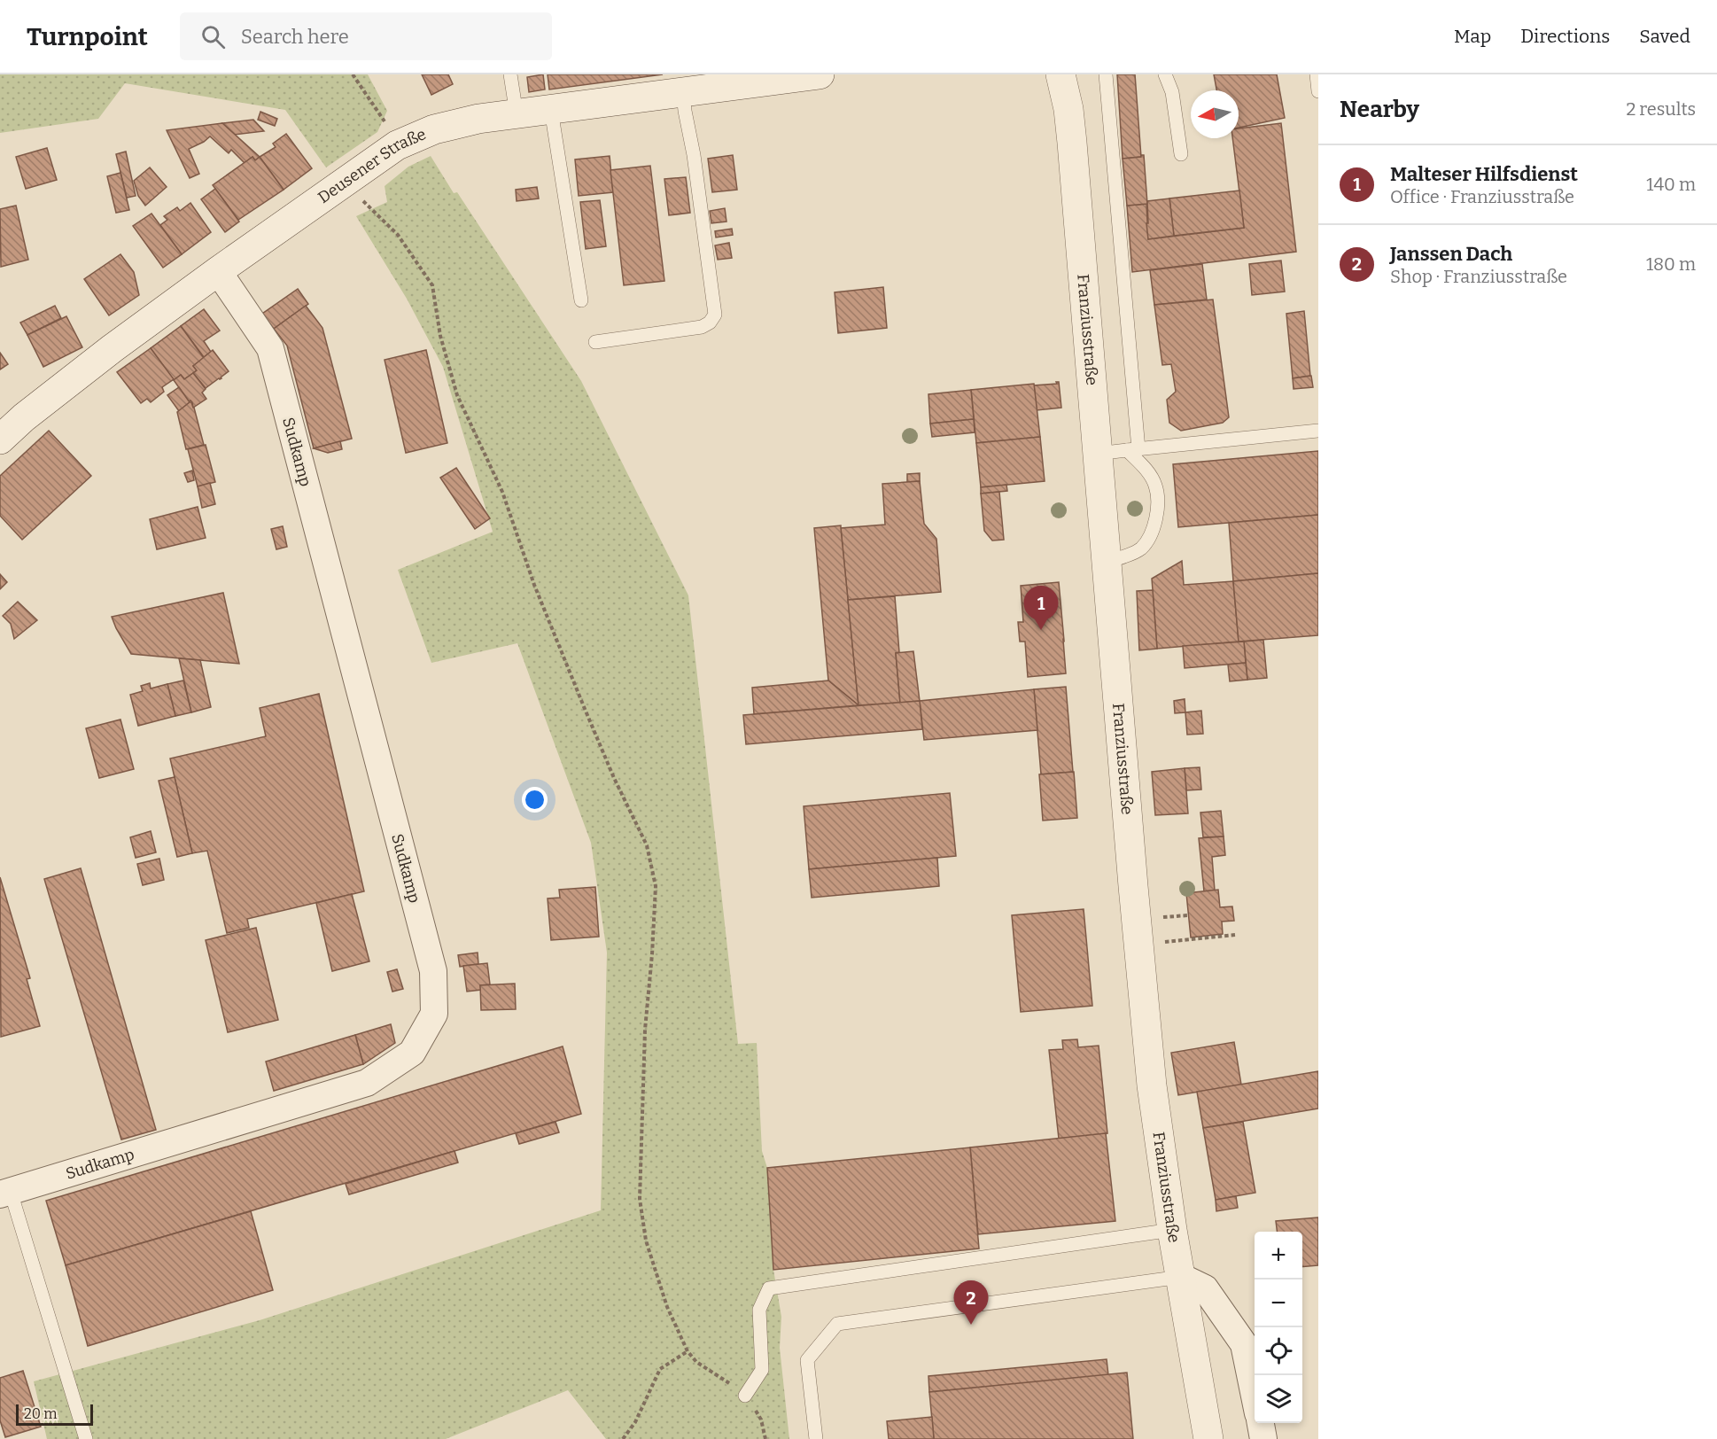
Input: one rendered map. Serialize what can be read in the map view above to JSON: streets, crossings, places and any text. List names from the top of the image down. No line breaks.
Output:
{"streets":{"street":["Deusener Straße","Franziusstraße","Sudkamp"]},"crossings":[["Deusener Straße","Sudkamp"]],"scale_bar":"20 m","north":"left","page":{"header":"Turnpoint","search":"Search here","nav":["Map","Directions","Saved"],"heading":["Nearby","2 results"],"list":[{"mark":"1","name":"Malteser Hilfsdienst","note":"Office · Franziusstraße","value":"140 m"},{"mark":"2","name":"Janssen Dach","note":"Shop · Franziusstraße","value":"180 m"}],"pins":["1","2"],"map_buttons":["+","−"],"scale":"20 m"}}
